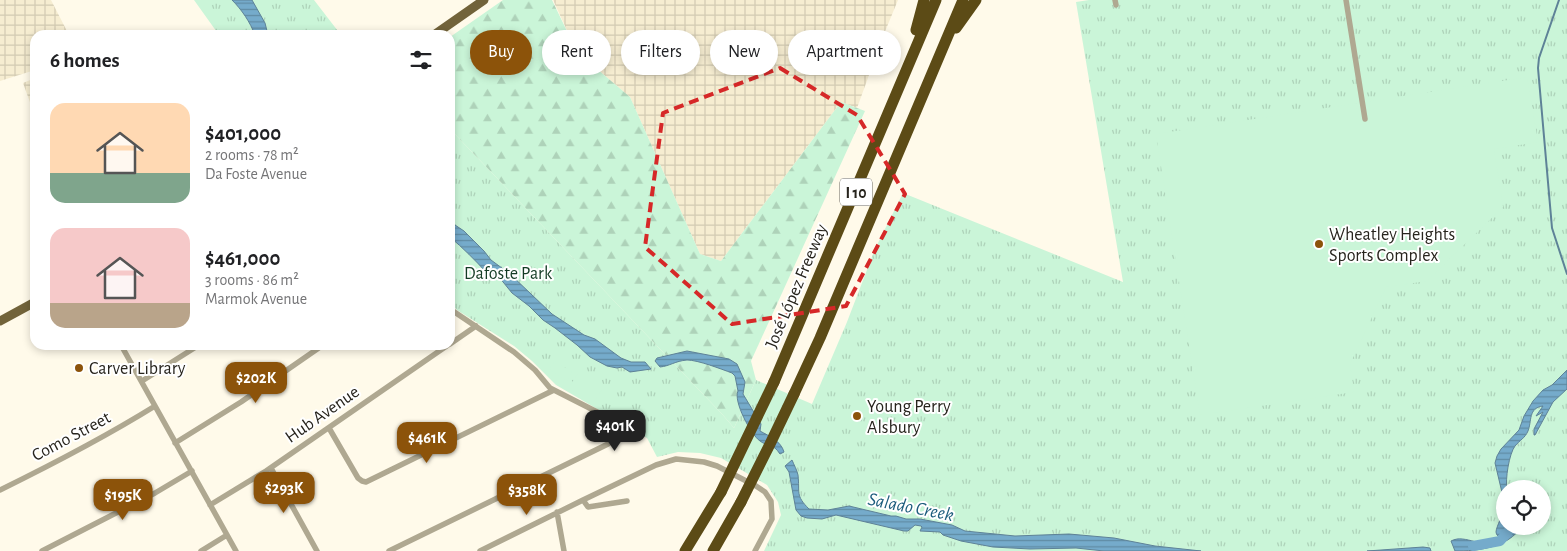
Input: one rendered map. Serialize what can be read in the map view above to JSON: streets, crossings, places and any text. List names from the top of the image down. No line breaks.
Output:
{"streets":{"highway":["I 10","José López Freeway"],"street":["Hub Avenue","Como Street"]},"water":["Salado Creek"],"parks":["Dafoste Park"],"places":["Wheatley Heights Sports Complex","Carver Library","Young Perry Alsbury"],"page":{"chip":["Buy","Rent","Filters","New","Apartment"],"heading":"6 homes","list":[{"name":"$401,000","note":"2 rooms · 78 m² · Da Foste Avenue"},{"name":"$461,000","note":"3 rooms · 86 m² · Marmok Avenue"}],"price":["$202K","$401K","$461K","$293K","$358K","$195K"]}}
